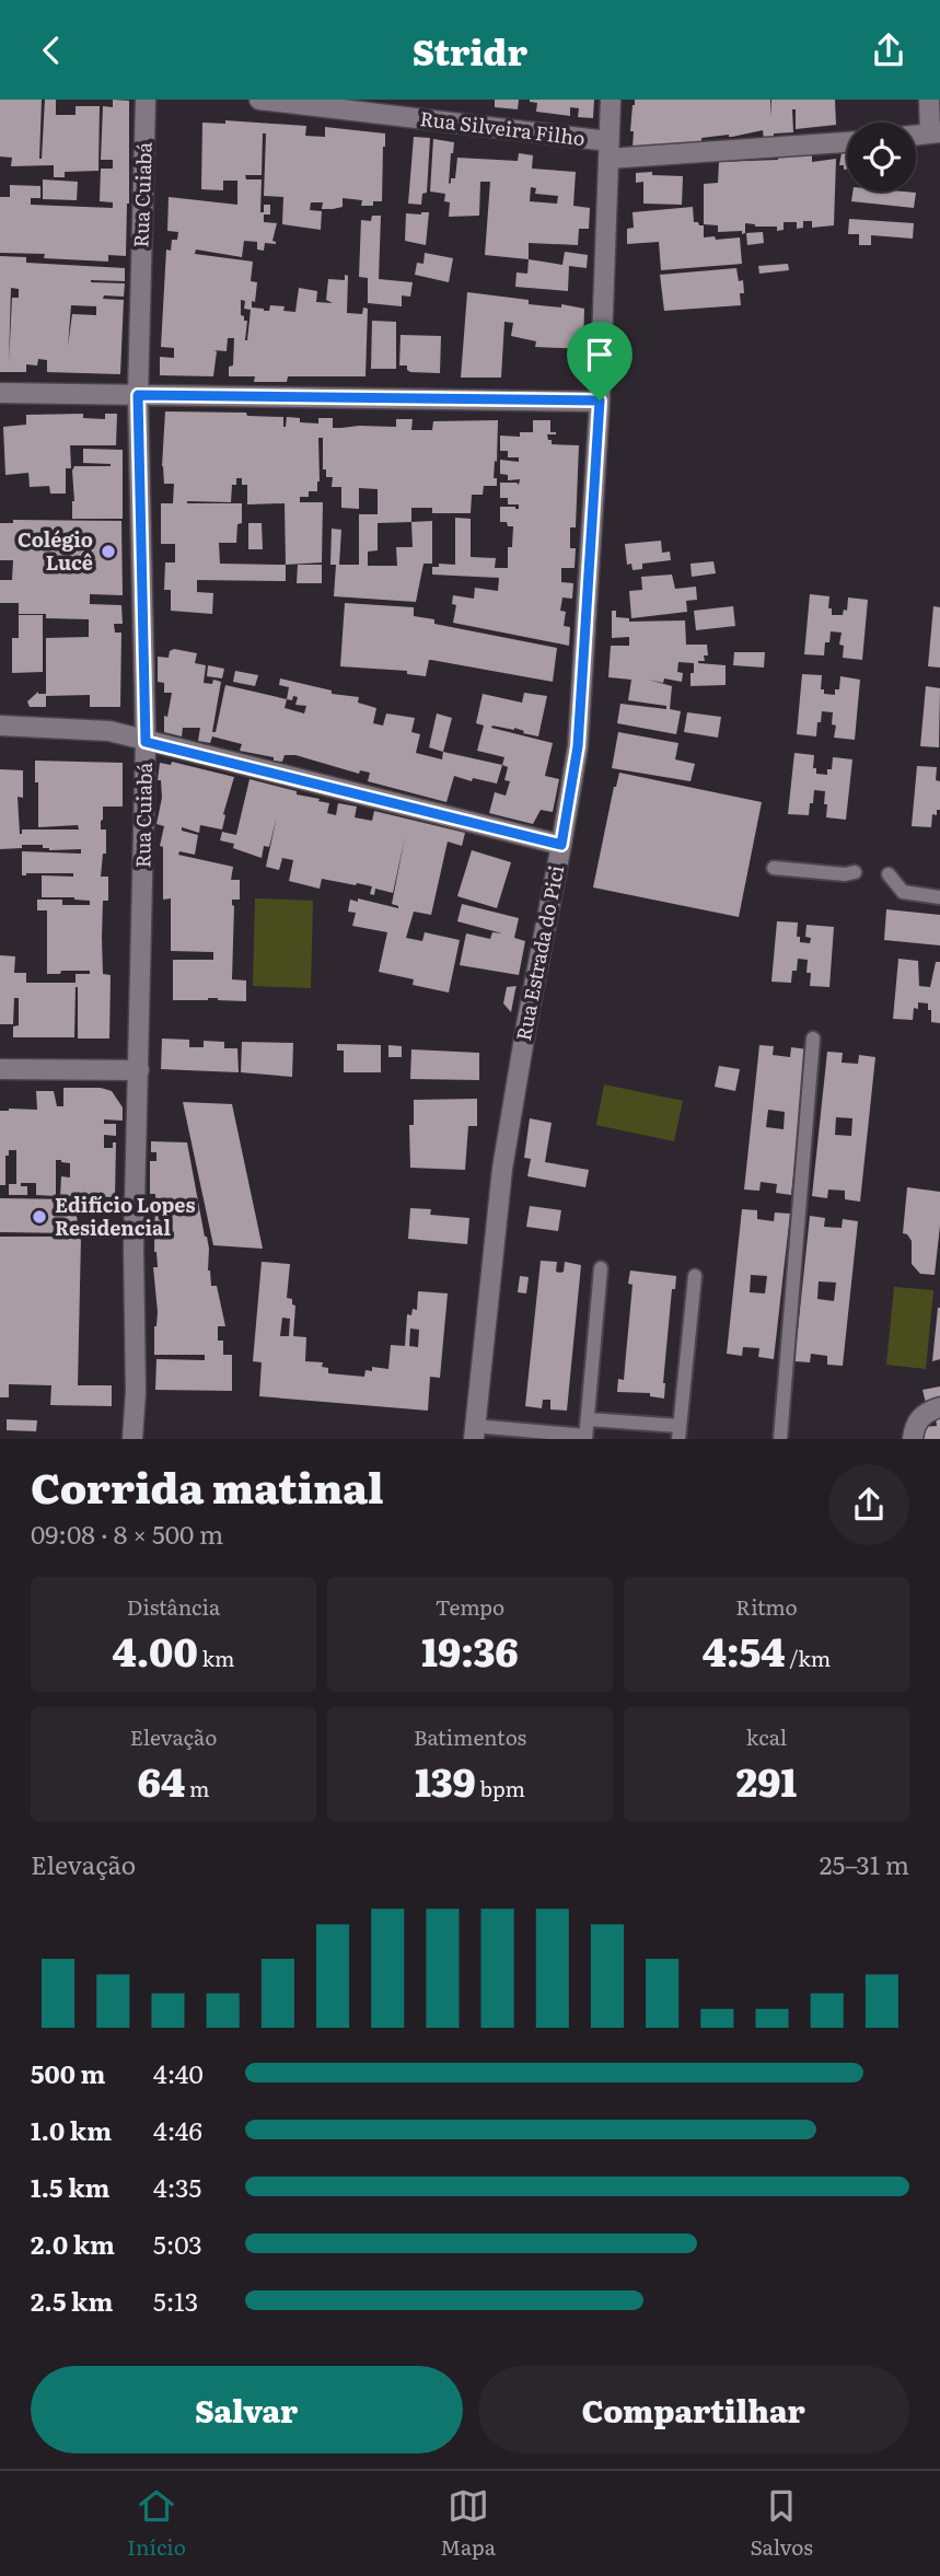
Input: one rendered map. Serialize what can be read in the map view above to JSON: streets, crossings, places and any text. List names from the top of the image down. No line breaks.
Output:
{"streets":{"street":["Rua Silveira Filho","Rua Cuiabá","Rua Estrada do Pici"]},"crossings":[["Rua Silveira Filho","Rua Estrada do Pici"]],"places":["Colégio Lucê","Edifício Lopes Residencial"],"page":{"header":"Stridr","heading":["Corrida matinal","09:08 · 8 × 500 m"],"stats":[["Distância","4.00 km"],["Tempo","19:36"],["Ritmo","4:54 /km"],["Elevação","64 m"],["Batimentos","139 bpm"],["kcal","291"]],"chart":["Elevação","25–31 m"],"list":[{"name":"500 m","note":"4:40"},{"name":"1.0 km","note":"4:46"},{"name":"1.5 km","note":"4:35"},{"name":"2.0 km","note":"5:03"},{"name":"2.5 km","note":"5:13"}],"buttons":["Salvar","Compartilhar"],"tabs":["Início","Mapa","Salvos"]}}
